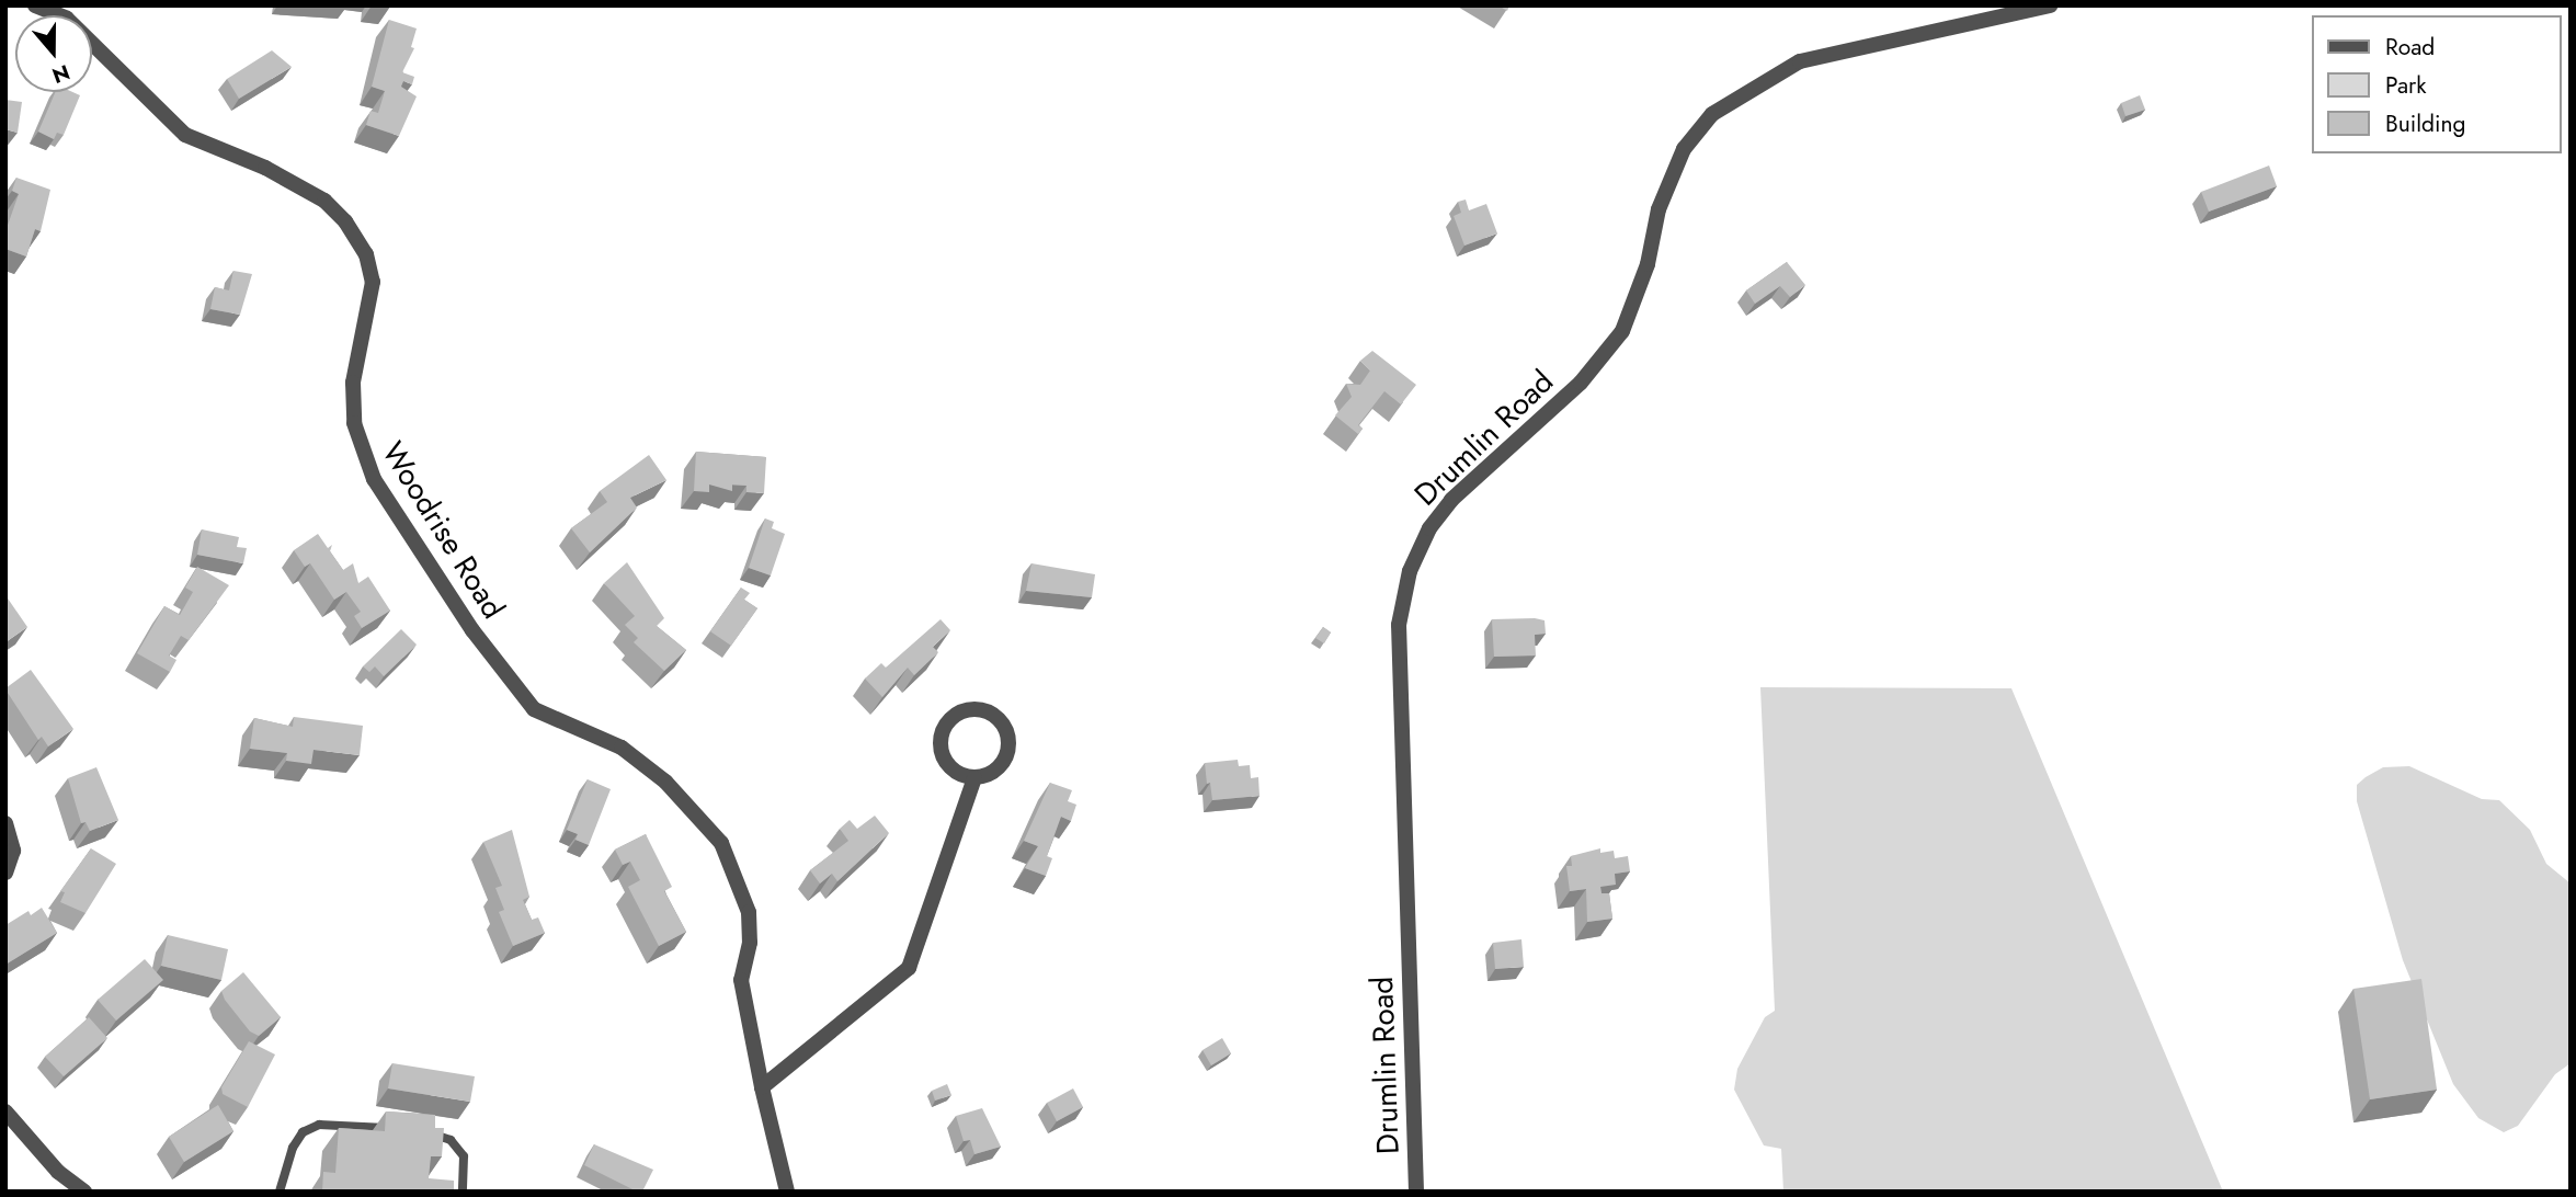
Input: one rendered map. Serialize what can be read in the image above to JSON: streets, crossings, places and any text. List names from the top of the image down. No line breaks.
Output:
{"streets":{"street":["Drumlin Road","Woodrise Road"]},"legend":["Road","Park","Building"],"north":"bottom"}
